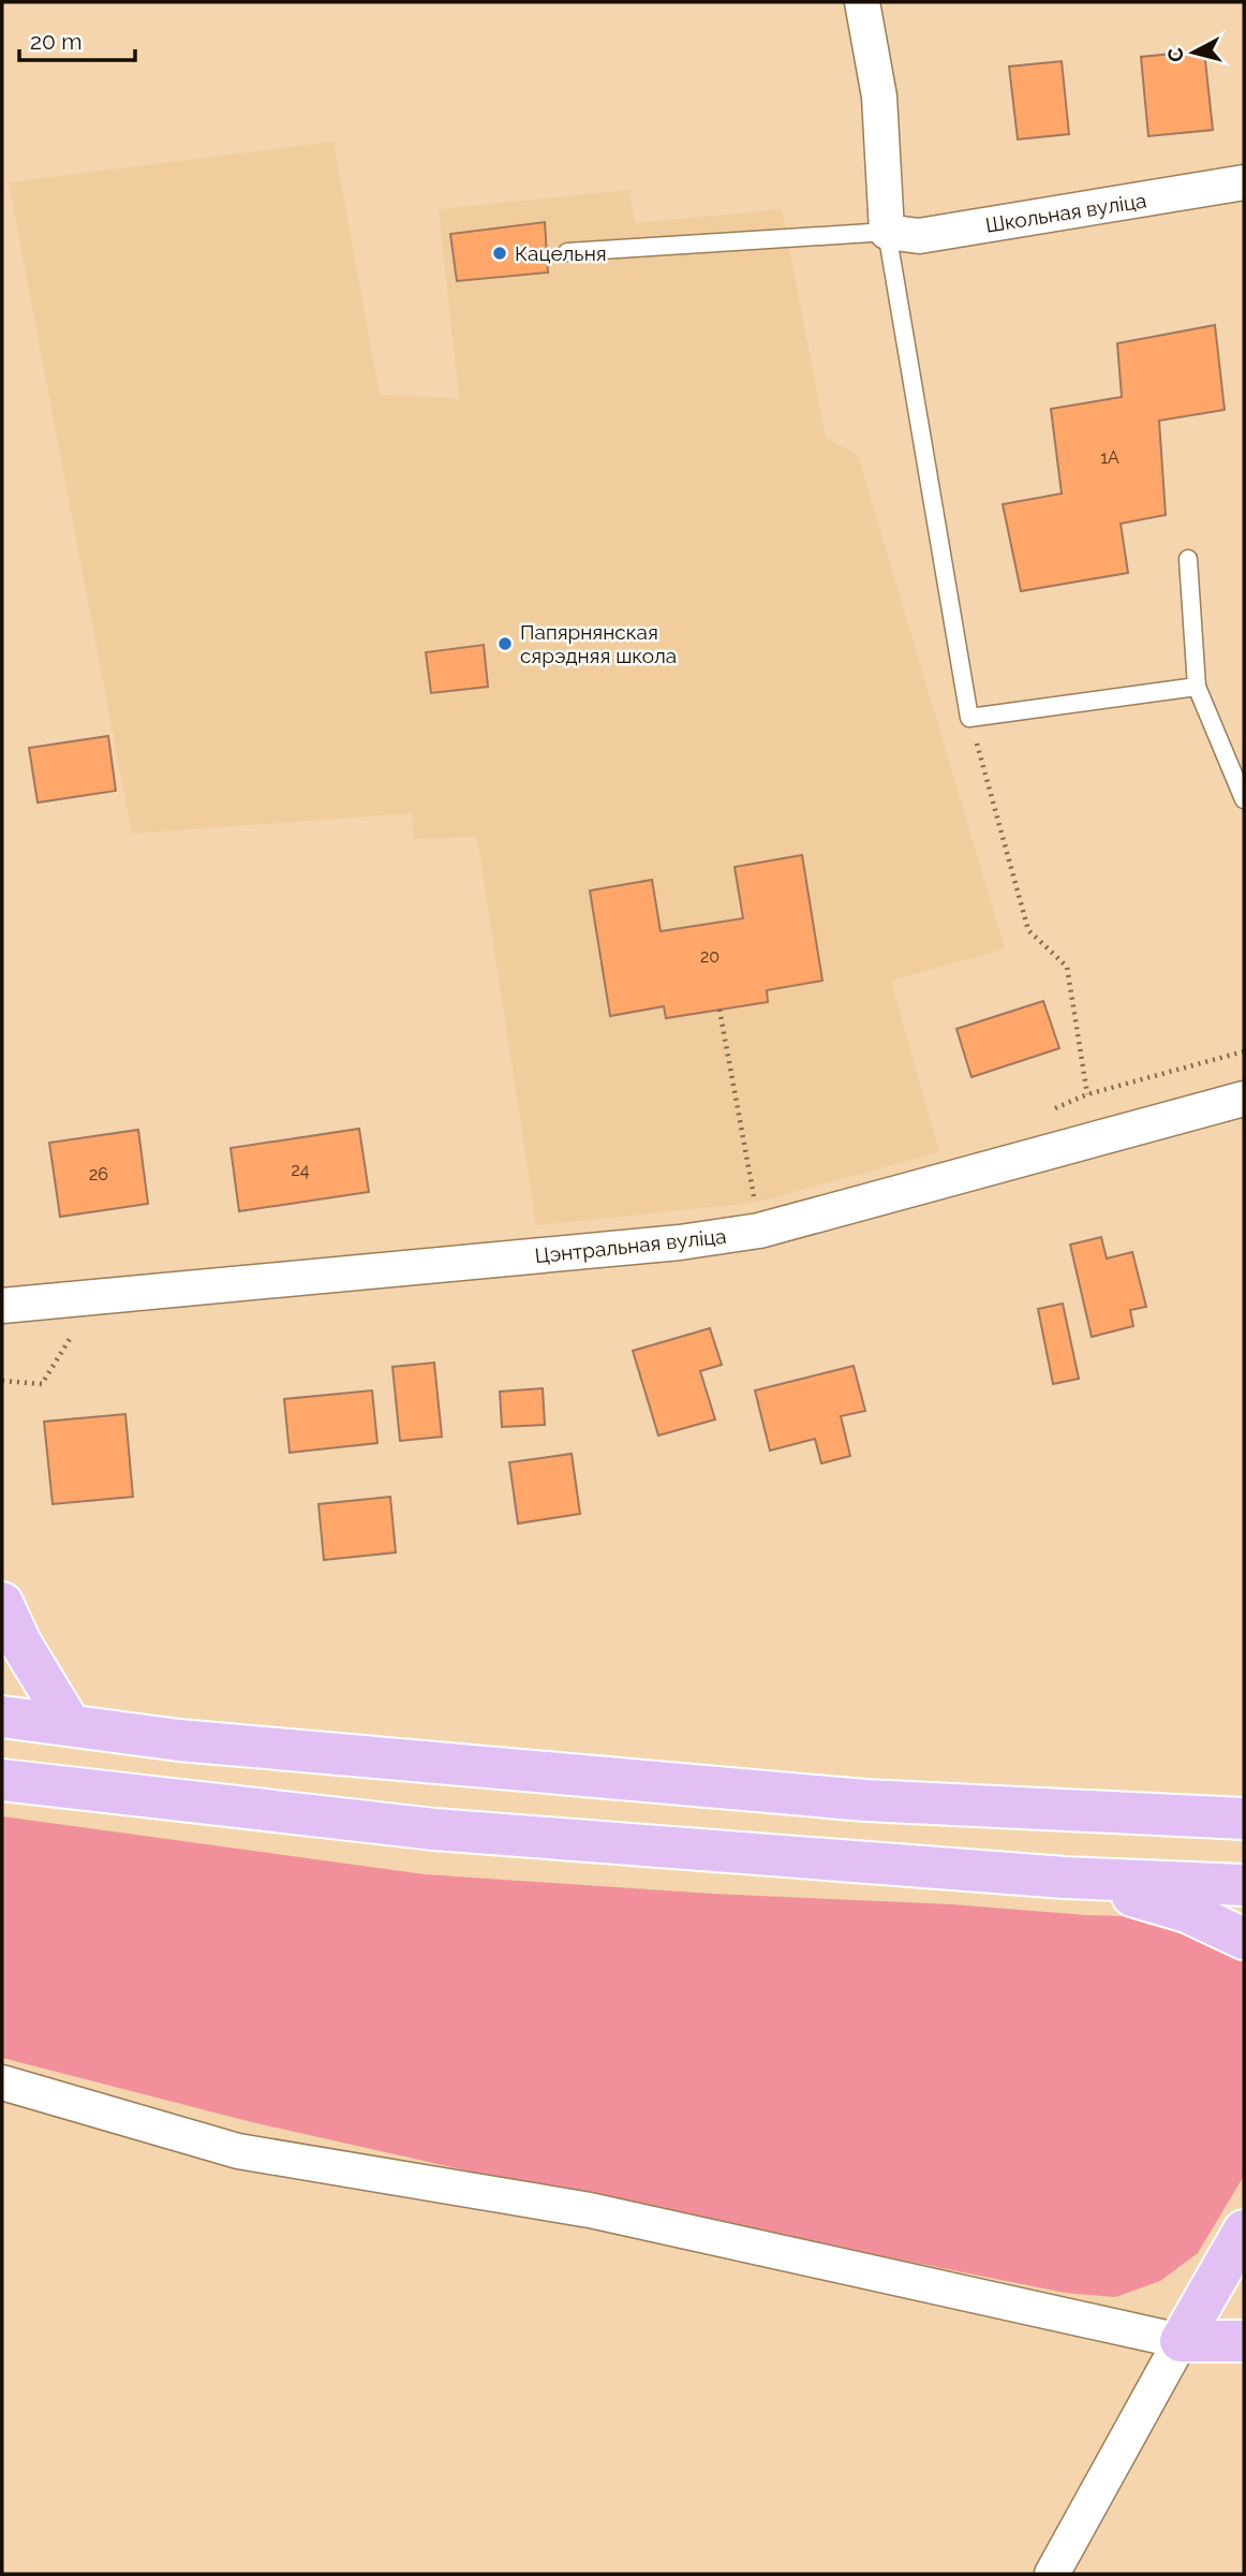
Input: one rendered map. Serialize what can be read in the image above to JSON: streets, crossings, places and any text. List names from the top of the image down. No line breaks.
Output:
{"streets":{"street":["Школьная вуліца","Цэнтральная вуліца"]},"places":["Кацельня","Папярнянская сярэдняя школа"],"house_numbers":["1А","20","24","26"],"scale_bar":"20 m","north":"left"}
